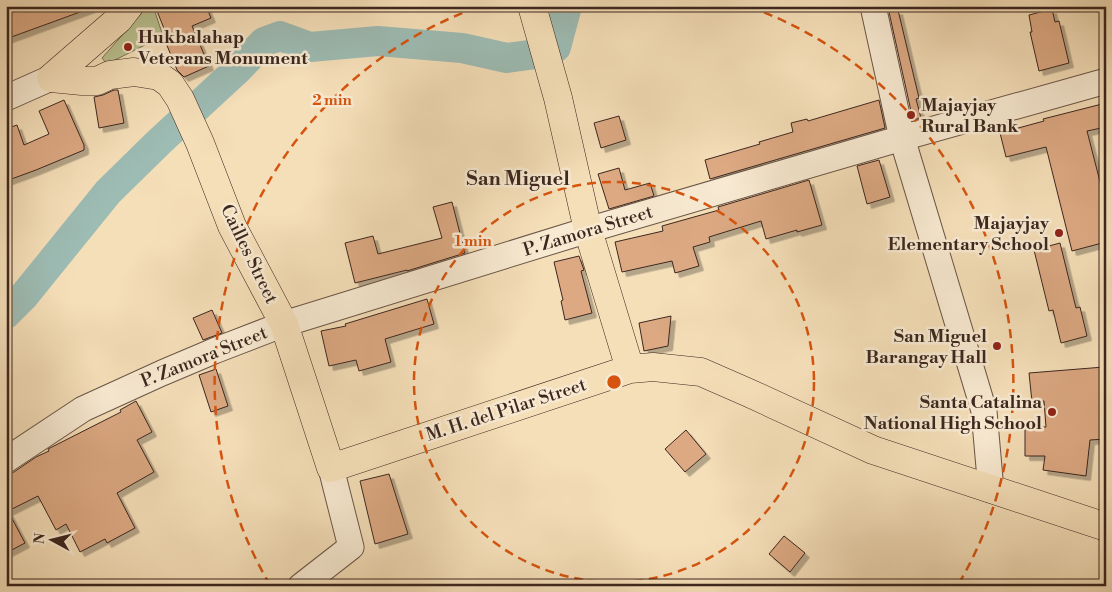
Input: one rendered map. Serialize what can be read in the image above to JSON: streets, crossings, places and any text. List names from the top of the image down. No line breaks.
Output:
{"streets":{"main road":["Cailles Street","M. H. del Pilar Street"],"street":["P. Zamora Street"]},"crossings":[["P. Zamora Street","Cailles Street"],["Cailles Street","M. H. del Pilar Street"]],"districts":["San Miguel"],"places":["Hukbalahap Veterans Monument","Majayjay Rural Bank","Majayjay Elementary School","San Miguel Barangay Hall","Santa Catalina National High School"],"north":"left","rings":["2 min","1 min"]}
